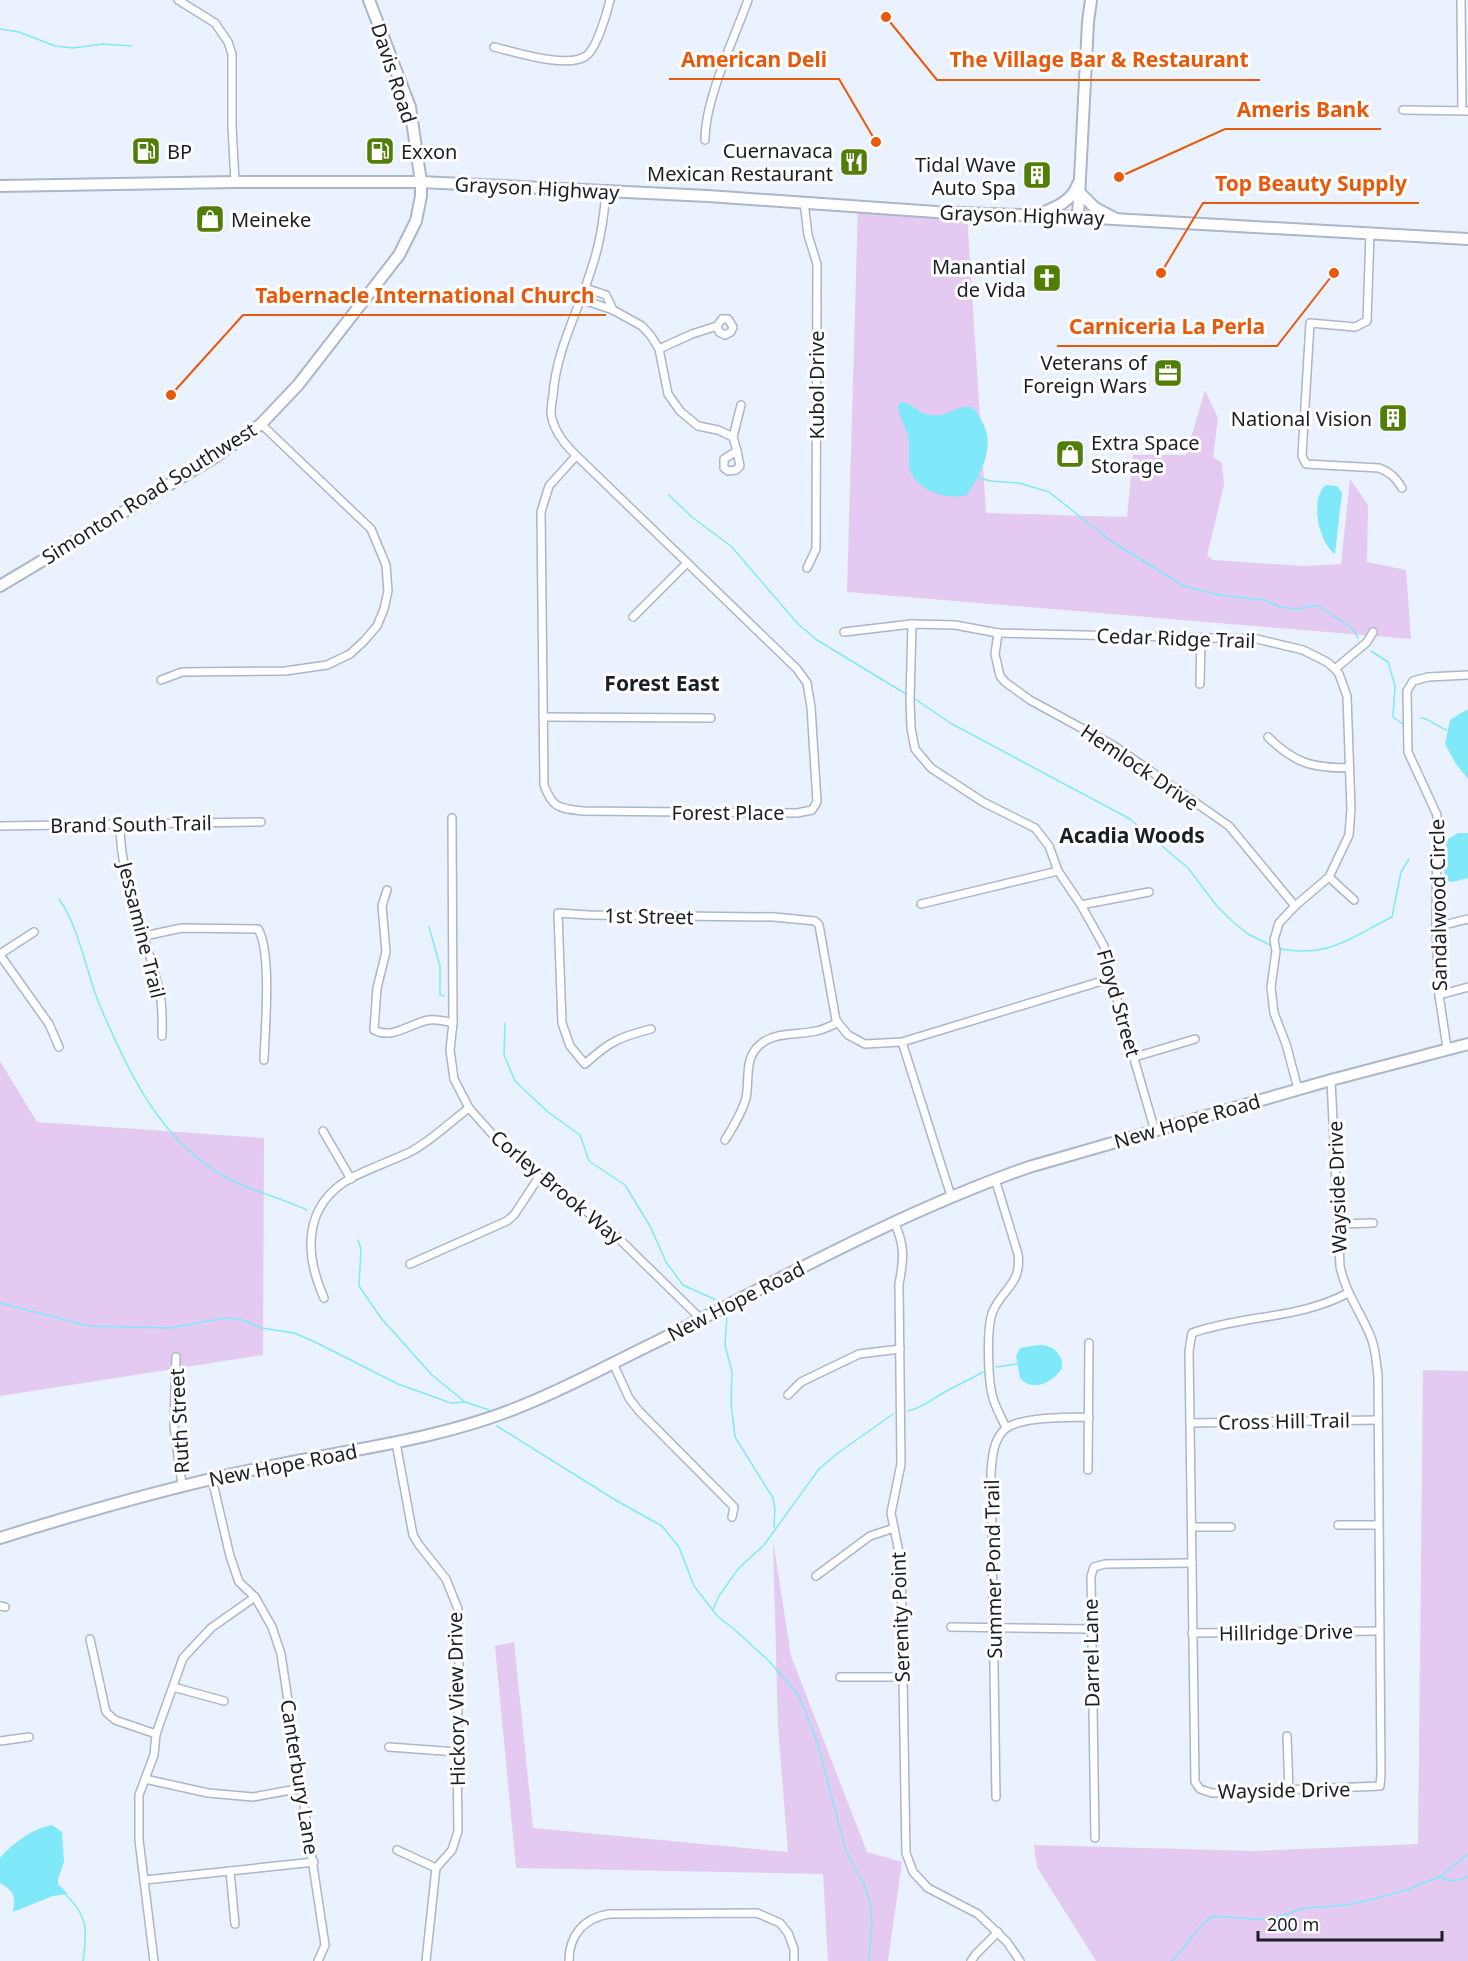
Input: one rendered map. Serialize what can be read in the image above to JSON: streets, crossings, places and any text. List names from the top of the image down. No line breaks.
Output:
{"streets":{"street":["Davis Road","Grayson Highway","Kubol Drive","Simonton Road Southwest","Cedar Ridge Trail","Hemlock Drive","Forest Place","Brand South Trail","Sandalwood Circle","1st Street","Jessamine Trail","Floyd Street","New Hope Road","Corley Brook Way","Wayside Drive","Ruth Street","Cross Hill Trail","Summer Pond Trail","Serenity Point","Hillridge Drive","Darrel Lane","Hickory View Drive","Canterbury Lane"]},"crossings":[["Davis Road","Grayson Highway"],["Davis Road","Simonton Road Southwest"],["Grayson Highway","Kubol Drive"],["Grayson Highway","Simonton Road Southwest"],["Grayson Highway","Forest Place"],["Cedar Ridge Trail","Hemlock Drive"],["Cedar Ridge Trail","Floyd Street"],["Brand South Trail","Jessamine Trail"],["Sandalwood Circle","New Hope Road"],["Floyd Street","New Hope Road"],["New Hope Road","Corley Brook Way"],["New Hope Road","Wayside Drive"],["New Hope Road","Ruth Street"],["New Hope Road","Serenity Point"],["New Hope Road","Hickory View Drive"],["New Hope Road","Canterbury Lane"],["Wayside Drive","Cross Hill Trail"],["Wayside Drive","Hillridge Drive"],["Wayside Drive","Darrel Lane"]],"districts":["Forest East","Acadia Woods"],"places":{"other":["The Village Bar & Restaurant","American Deli","Ameris Bank","Top Beauty Supply","Carniceria La Perla","Tabernacle International Church"],"fuel station":["BP","Exxon"],"restaurant":["Cuernavaca Mexican Restaurant"],"building":["Tidal Wave Auto Spa","National Vision"],"shop":["Meineke","Extra Space Storage"],"church":["Manantial de Vida"],"office":["Veterans of Foreign Wars"]},"scale_bar":"200 m"}
